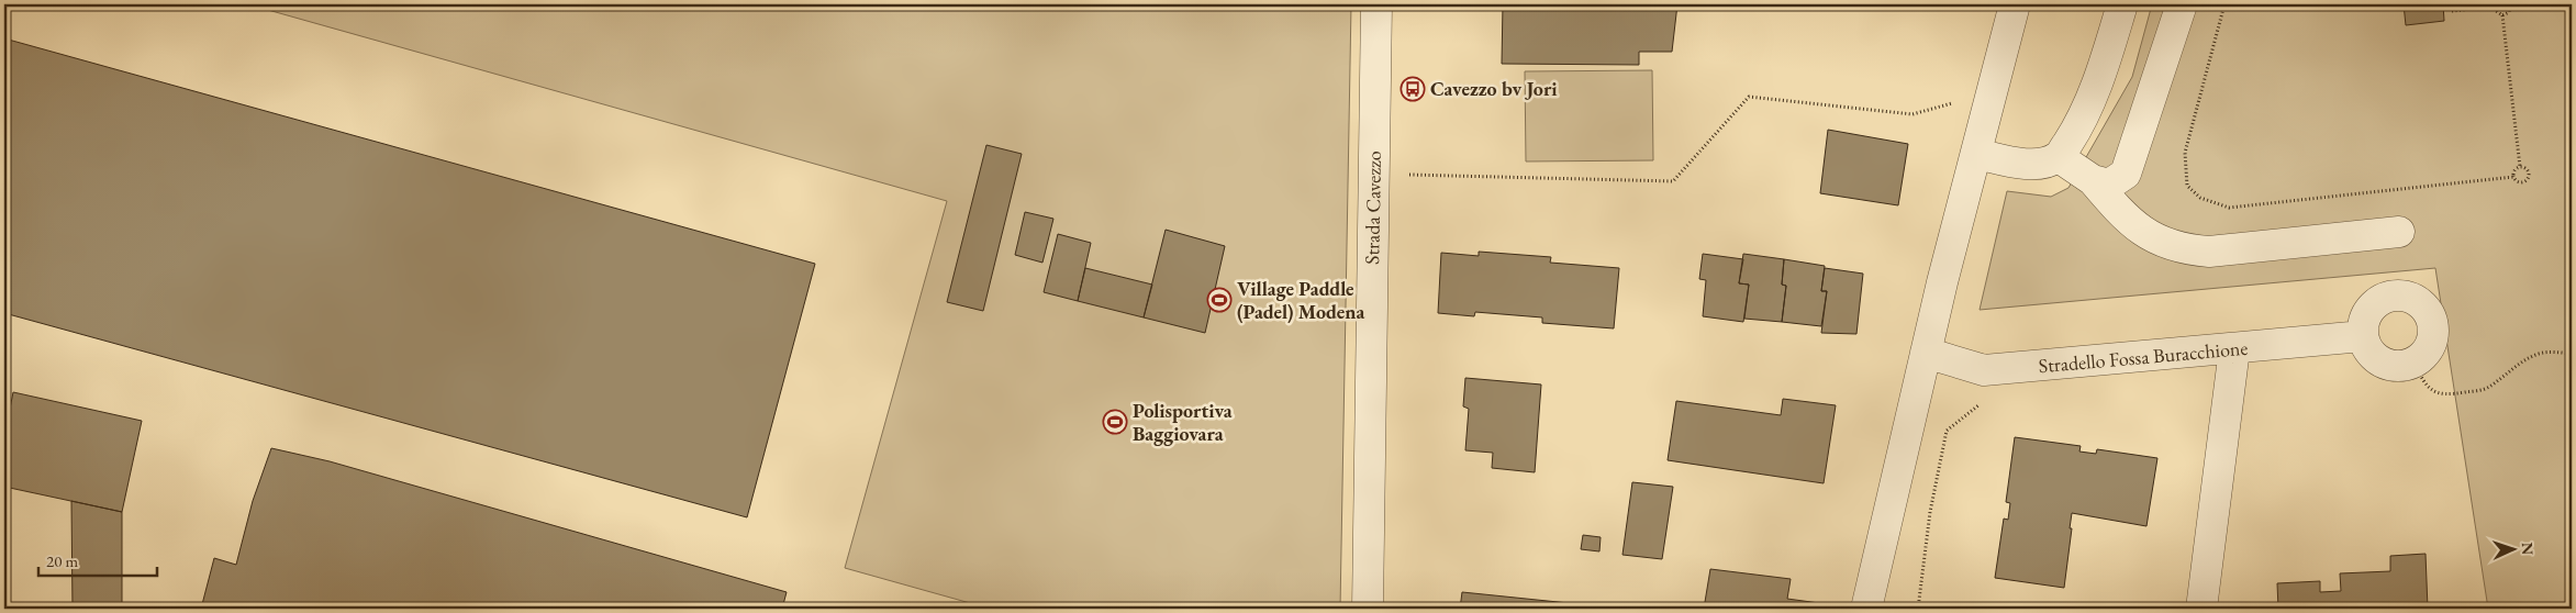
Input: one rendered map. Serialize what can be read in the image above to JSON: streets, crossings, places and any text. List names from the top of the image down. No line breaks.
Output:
{"streets":{"street":["Strada Cavezzo","Stradello Fossa Buracchione"]},"places":{"bus stop":["Cavezzo bv Jori"],"sports":["Village Paddle (Padel) Modena","Polisportiva Baggiovara"]},"scale_bar":"20 m","north":"right"}
